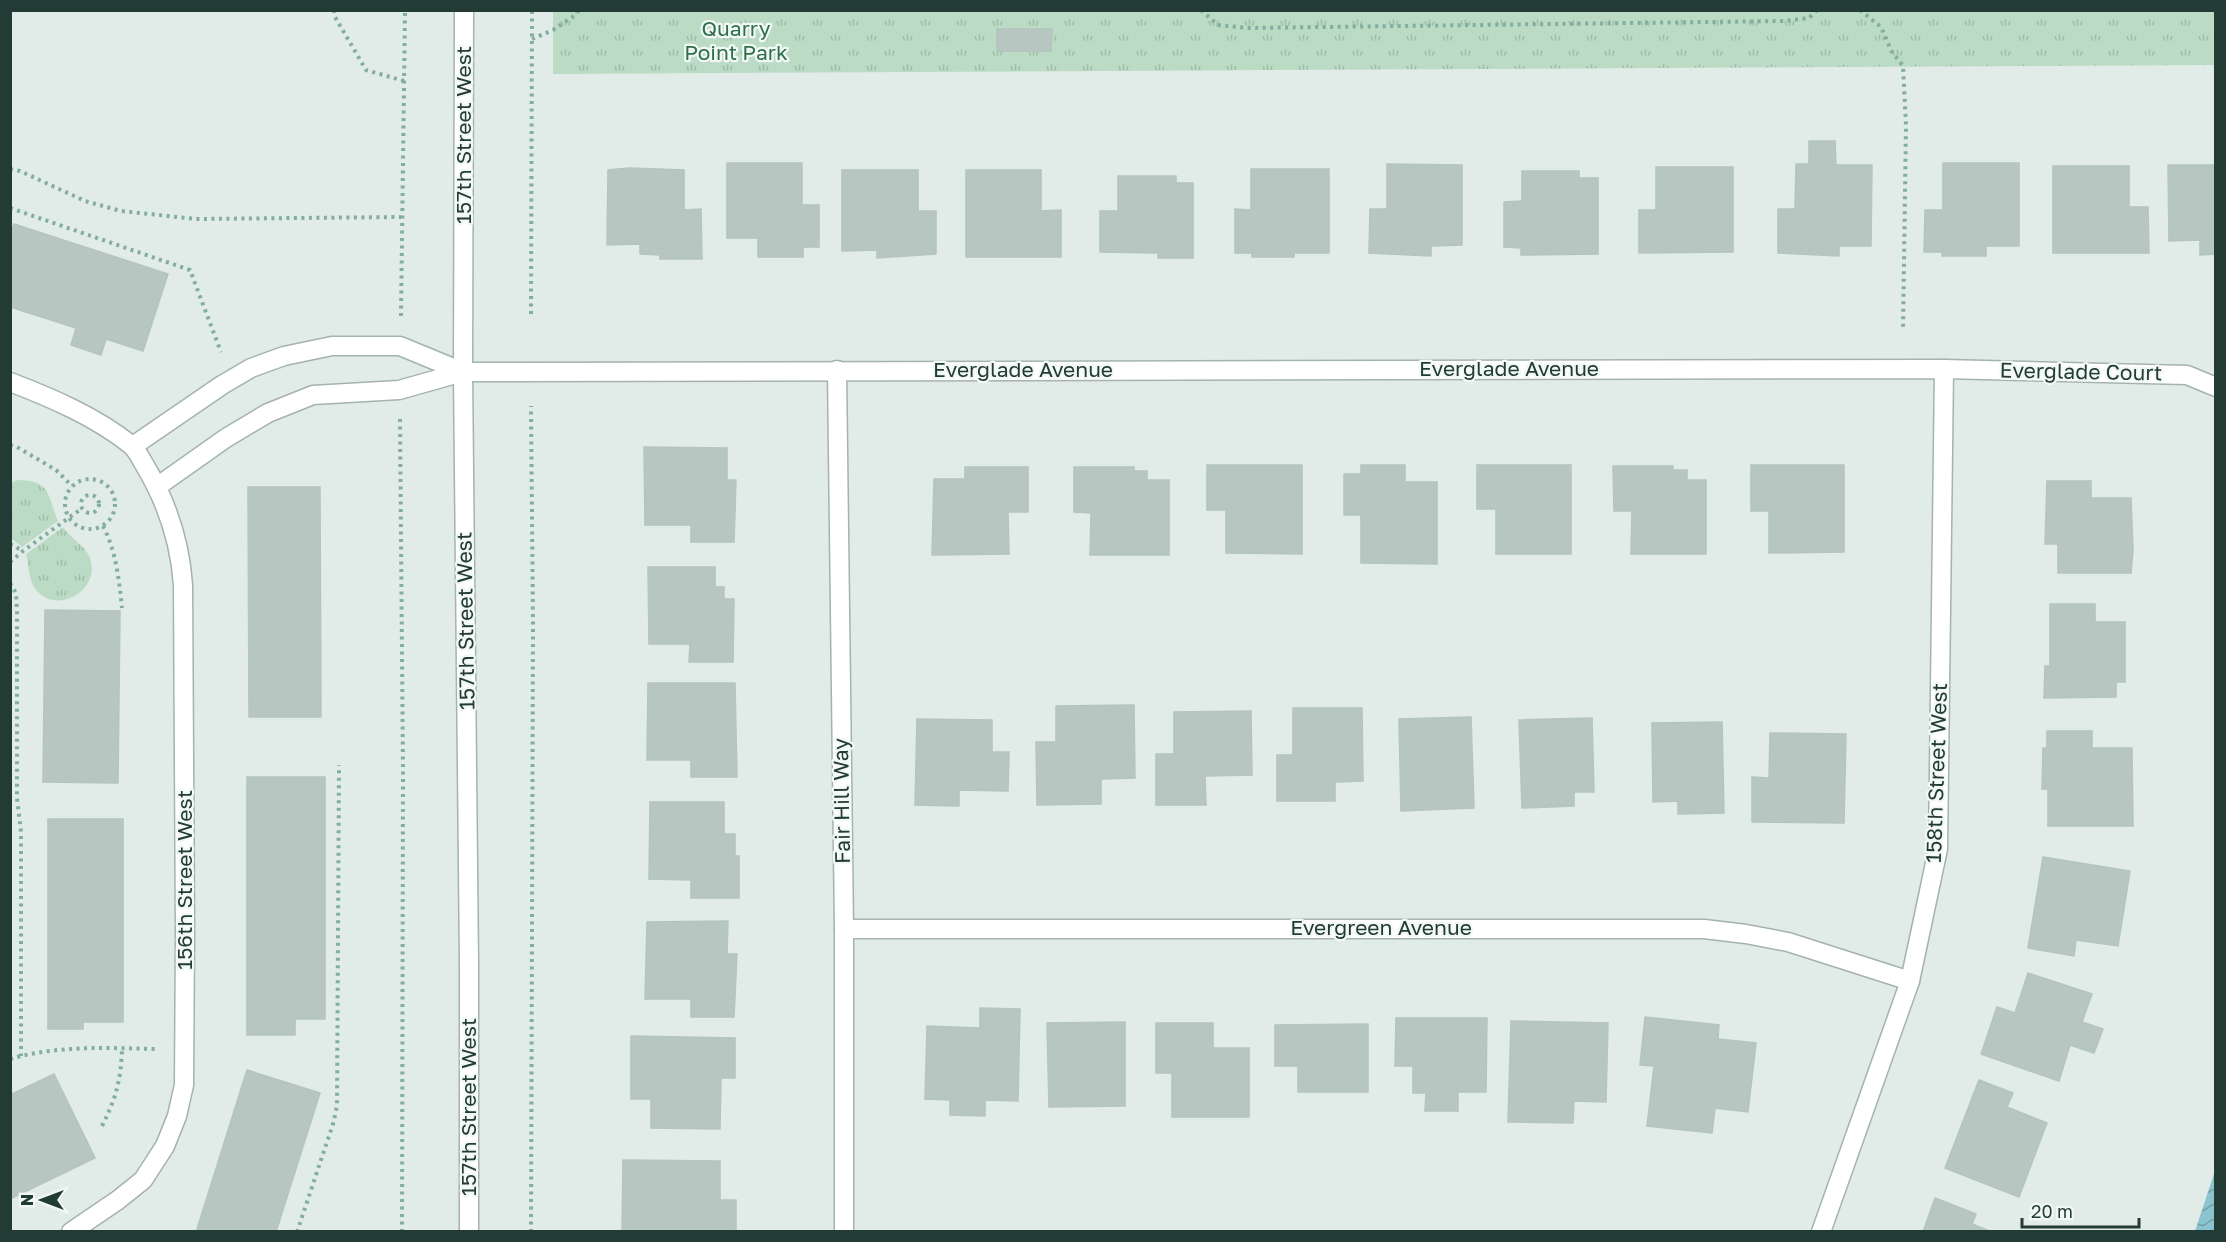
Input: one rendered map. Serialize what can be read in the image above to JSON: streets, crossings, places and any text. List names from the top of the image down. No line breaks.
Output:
{"streets":{"street":["157th Street West","Everglade Avenue","Everglade Court","158th Street West","Fair Hill Way","156th Street West","Evergreen Avenue"]},"crossings":[["157th Street West","Everglade Avenue"],["Everglade Avenue","Everglade Court"],["Everglade Avenue","158th Street West"],["Everglade Avenue","Fair Hill Way"],["Everglade Court","158th Street West"],["158th Street West","Evergreen Avenue"],["Fair Hill Way","Evergreen Avenue"]],"parks":["Quarry Point Park"],"scale_bar":"20 m","north":"left"}
